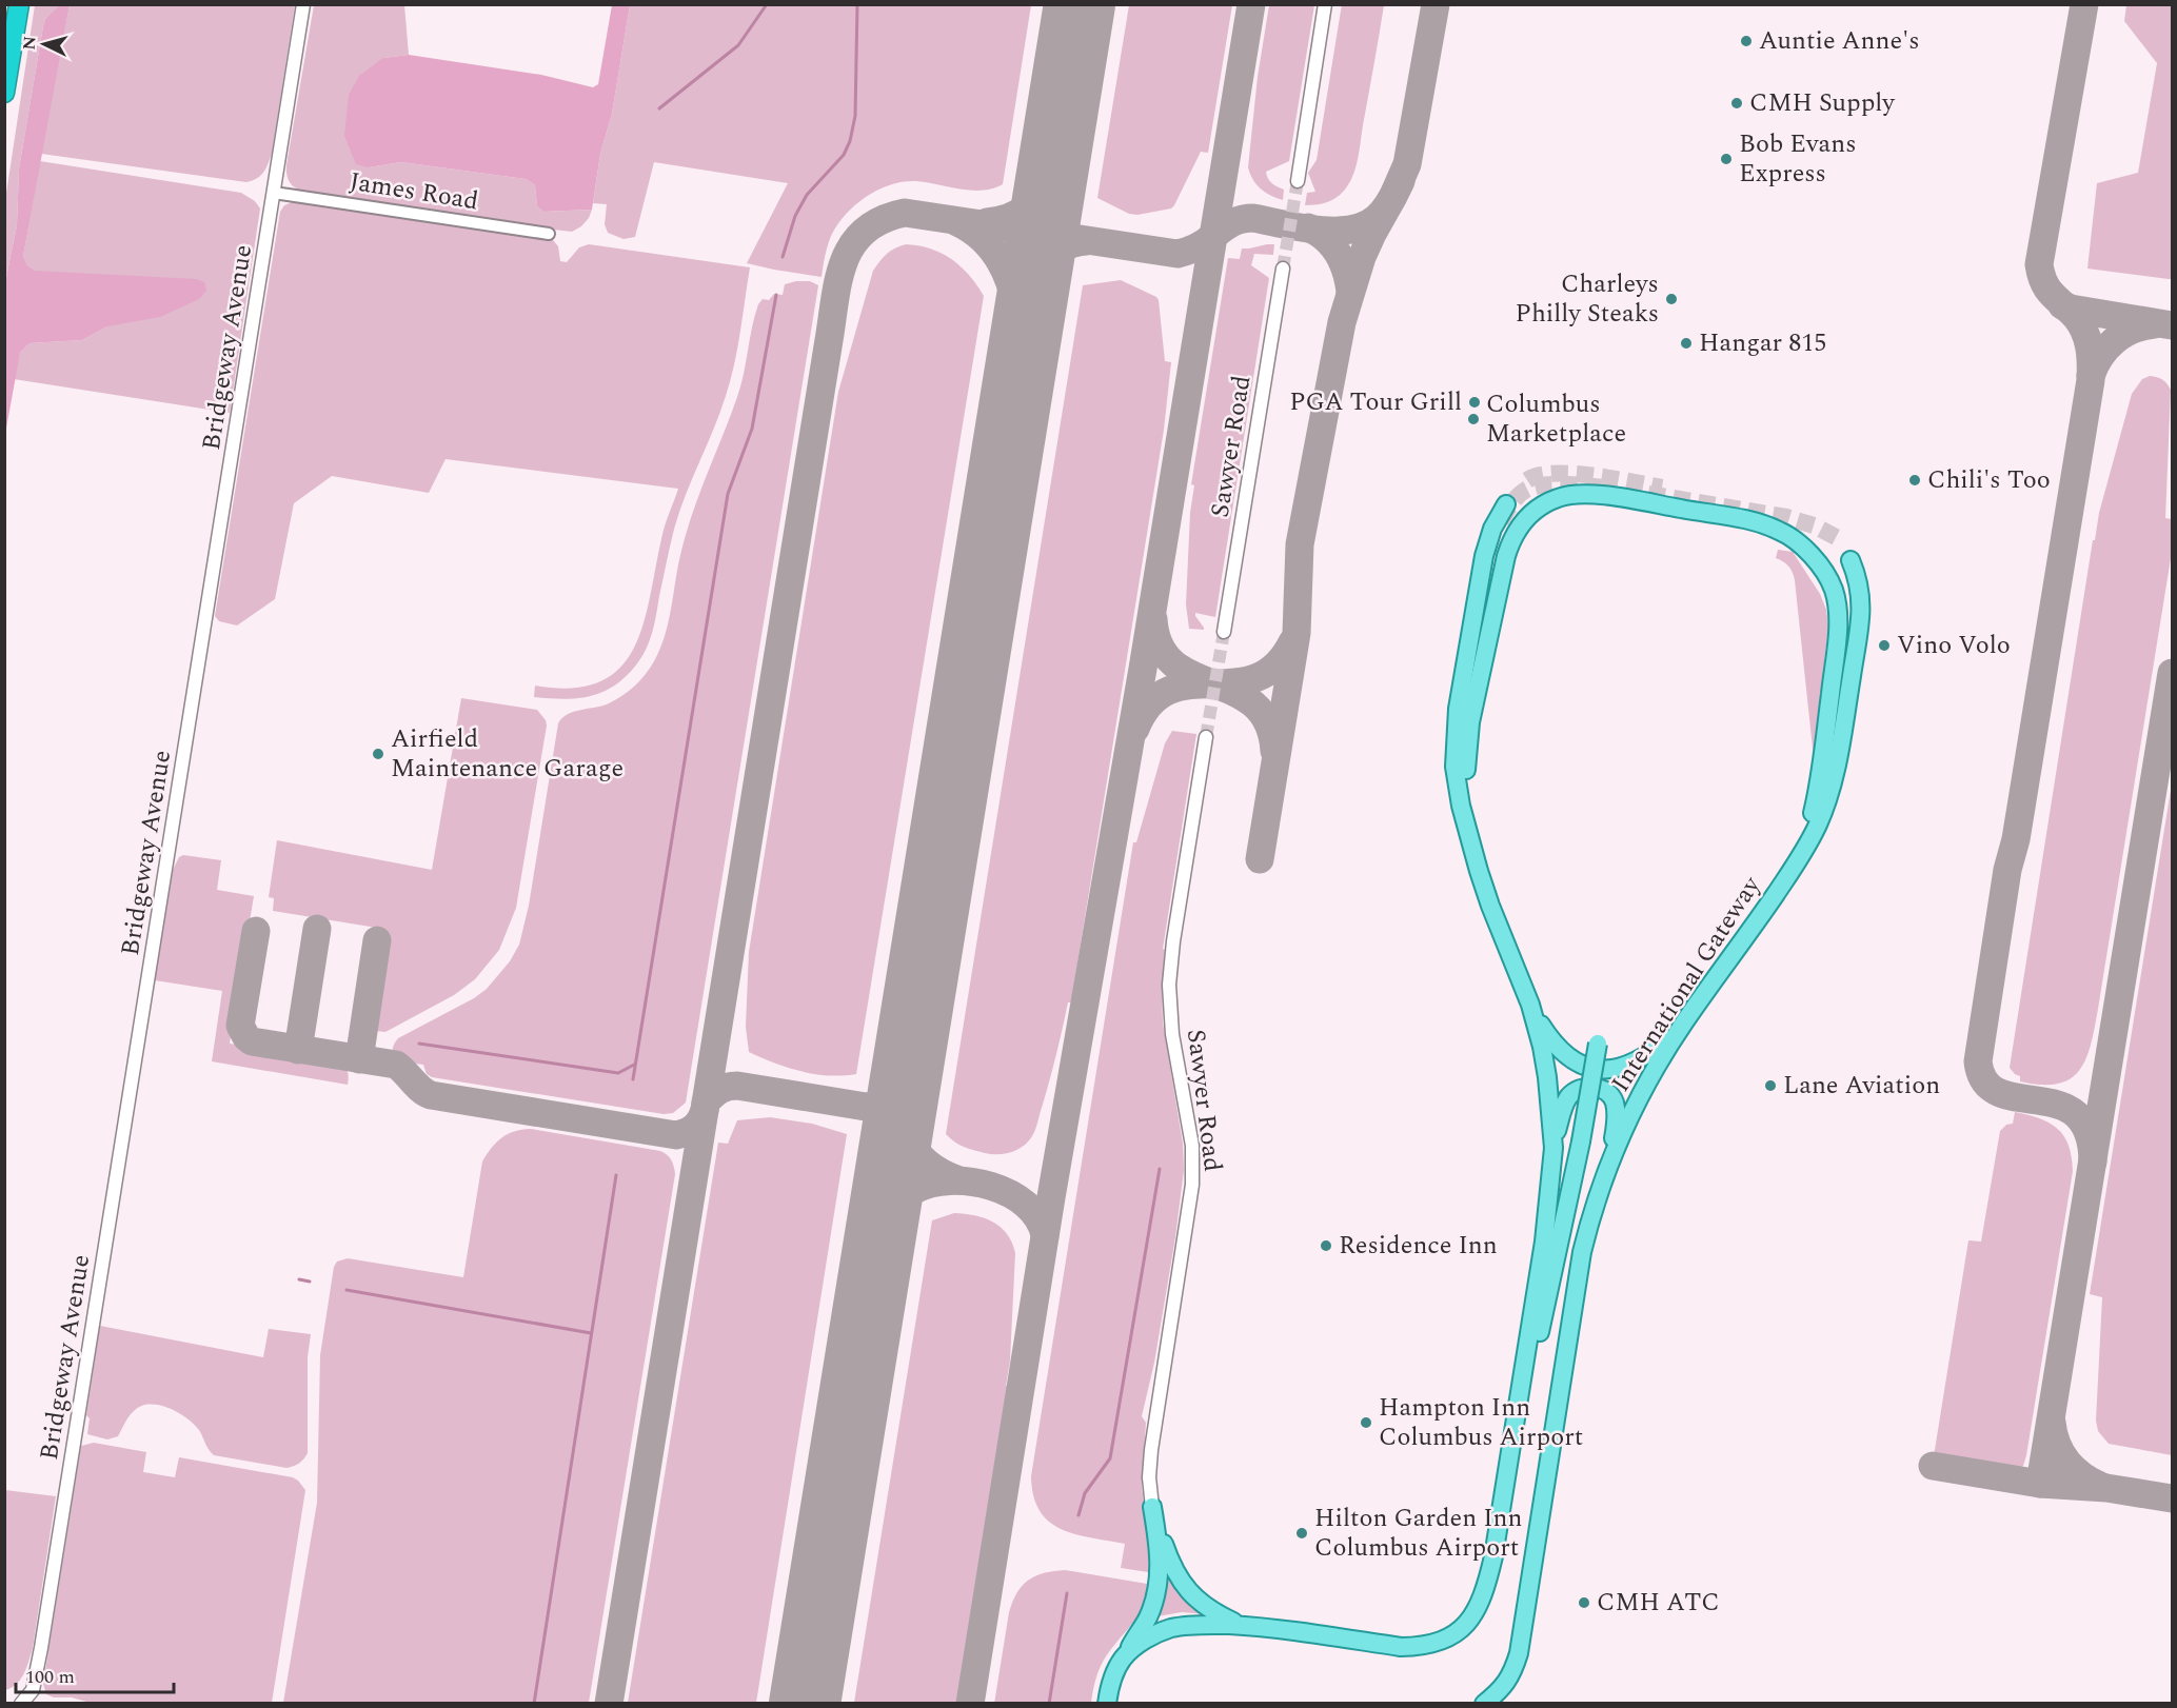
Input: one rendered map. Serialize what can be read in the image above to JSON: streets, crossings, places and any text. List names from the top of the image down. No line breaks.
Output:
{"streets":{"main road":["International Gateway"],"street":["James Road","Bridgeway Avenue","Sawyer Road"]},"crossings":[["James Road","Bridgeway Avenue"]],"places":["Auntie Anne's","CMH Supply","Bob Evans Express","Charleys Philly Steaks","Hangar 815","PGA Tour Grill","Columbus Marketplace","Chili's Too","Vino Volo","Airfield Maintenance Garage","Lane Aviation","Residence Inn","Hampton Inn Columbus Airport","Hilton Garden Inn Columbus Airport","CMH ATC"],"scale_bar":"100 m","north":"left"}
